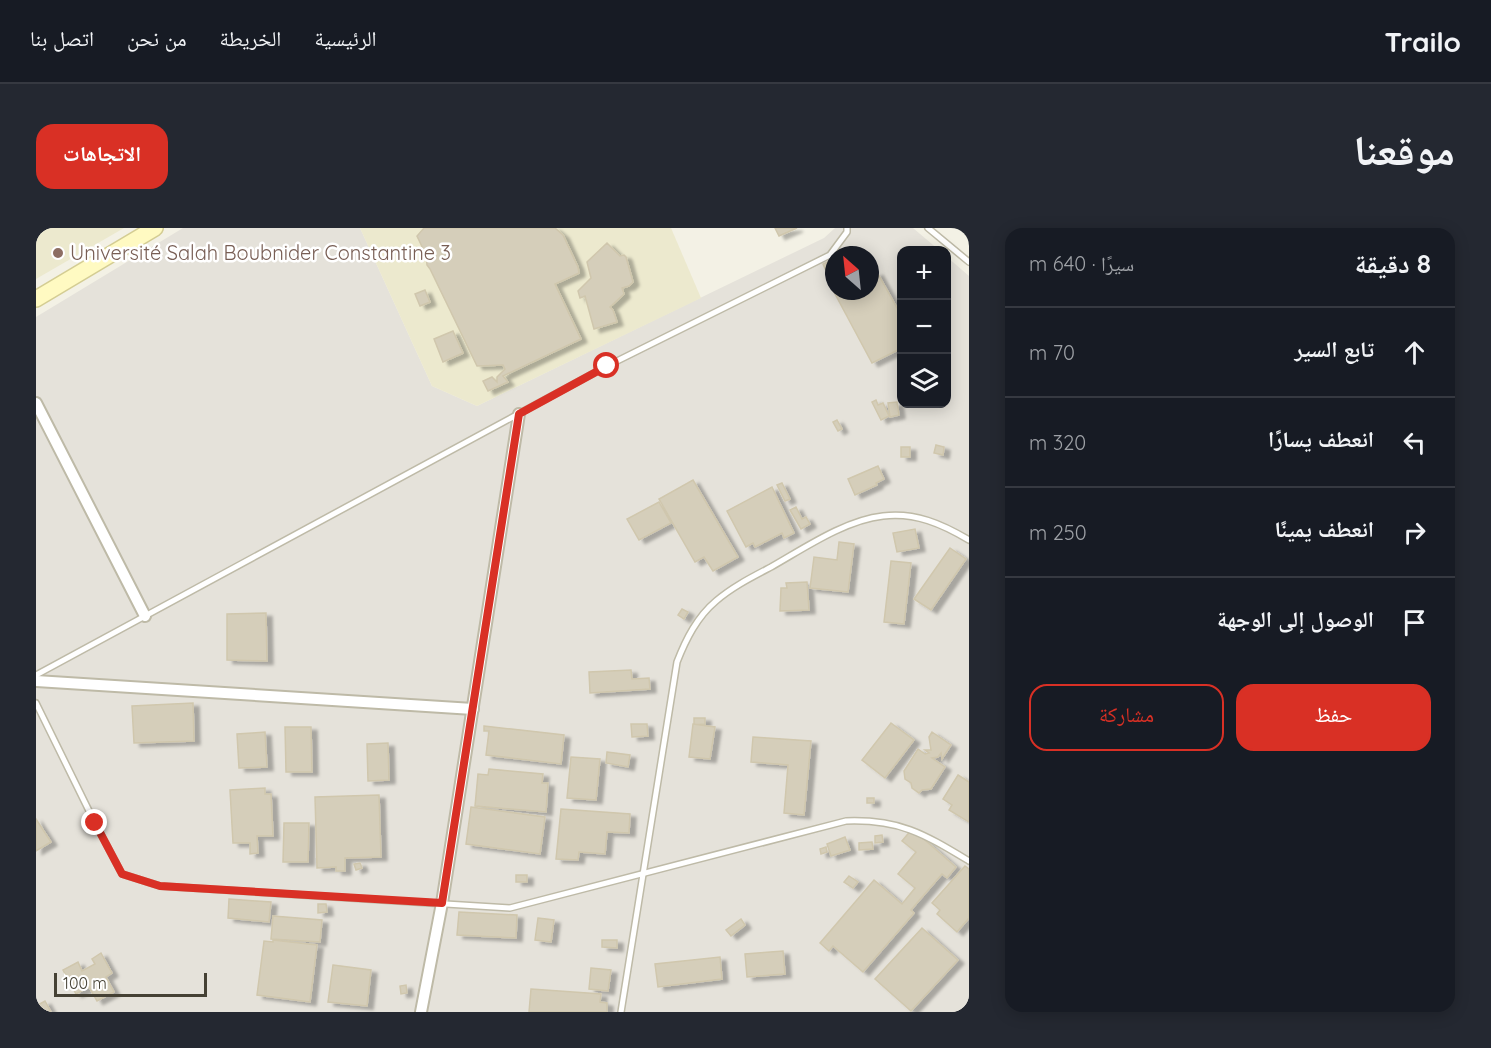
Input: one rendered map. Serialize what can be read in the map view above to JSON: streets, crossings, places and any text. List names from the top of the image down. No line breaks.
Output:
{"places":["Université Salah Boubnider Constantine 3"],"scale_bar":"100 m","north":"top left","page":{"header":"Trailo","nav":["الرئيسية","الخريطة","من نحن","اتصل بنا"],"title":"موقعنا","buttons":["الاتجاهات",["حفظ","مشاركة"]],"heading":["8 دقيقة","سيرًا · 640 m"],"map_buttons":["+","−"],"list":[["تابع السير","70 m"],["انعطف يسارًا","320 m"],["انعطف يمينًا","250 m"],"الوصول إلى الوجهة"],"scale":"100 m"}}
